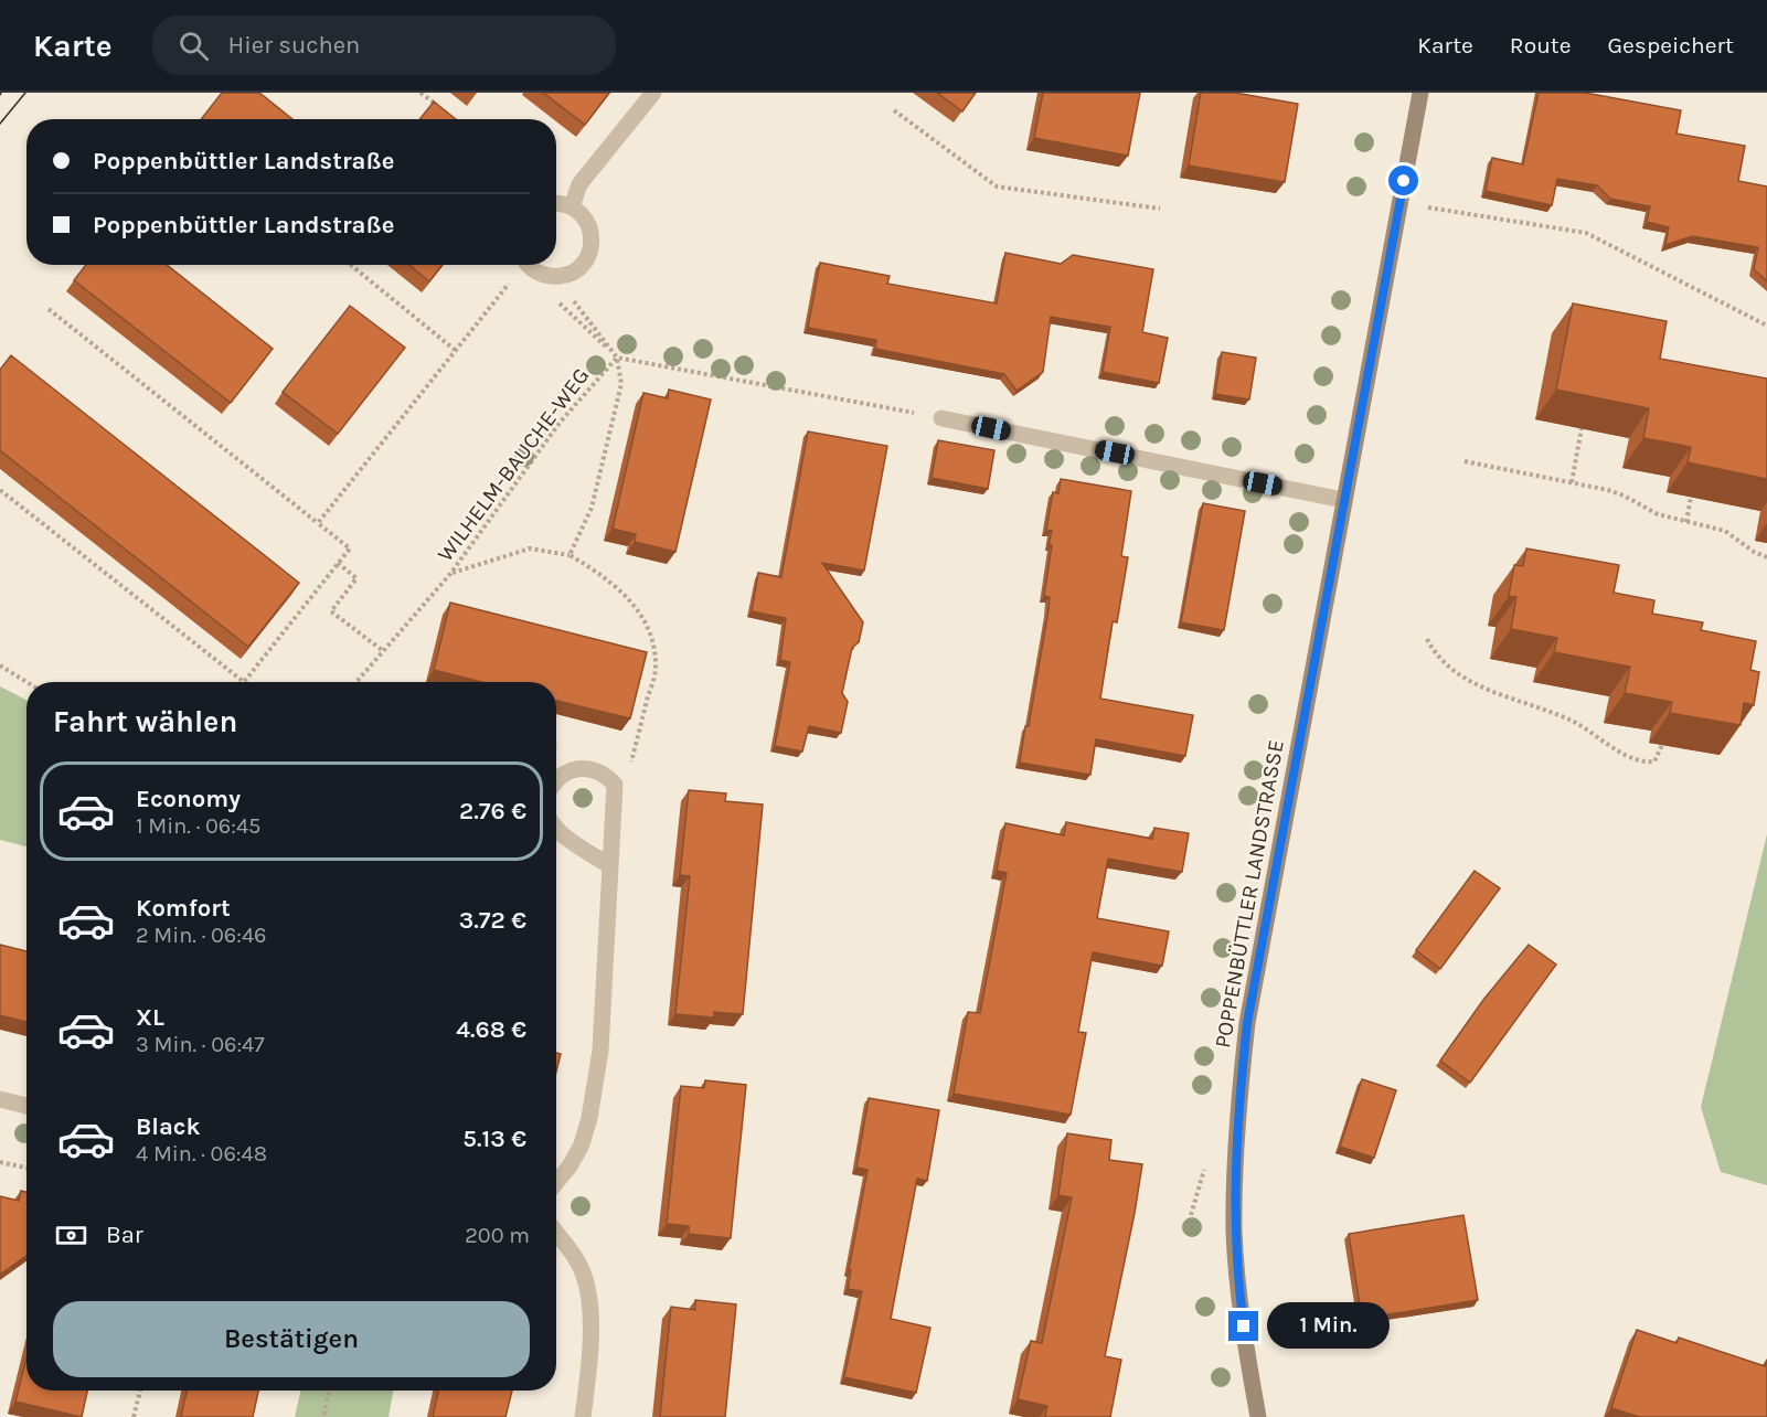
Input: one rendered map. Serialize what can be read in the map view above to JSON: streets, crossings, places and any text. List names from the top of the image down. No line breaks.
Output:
{"streets":{"main road":["POPPENBÜTTLER LANDSTRASSE"],"path":["WILHELM-BAUCHE-WEG"]},"page":{"header":"Karte","search":"Hier suchen","nav":["Karte","Route","Gespeichert"],"banner":["Poppenbüttler Landstraße","Poppenbüttler Landstraße"],"heading":"Fahrt wählen","list":[{"name":"Economy","note":"1 Min. · 06:45","value":"2.76 €"},{"name":"Komfort","note":"2 Min. · 06:46","value":"3.72 €"},{"name":"XL","note":"3 Min. · 06:47","value":"4.68 €"},{"name":"Black","note":"4 Min. · 06:48","value":"5.13 €"}],"pay":["Bar","200 m"],"buttons":"Bestätigen","bubble":"1 Min."}}
